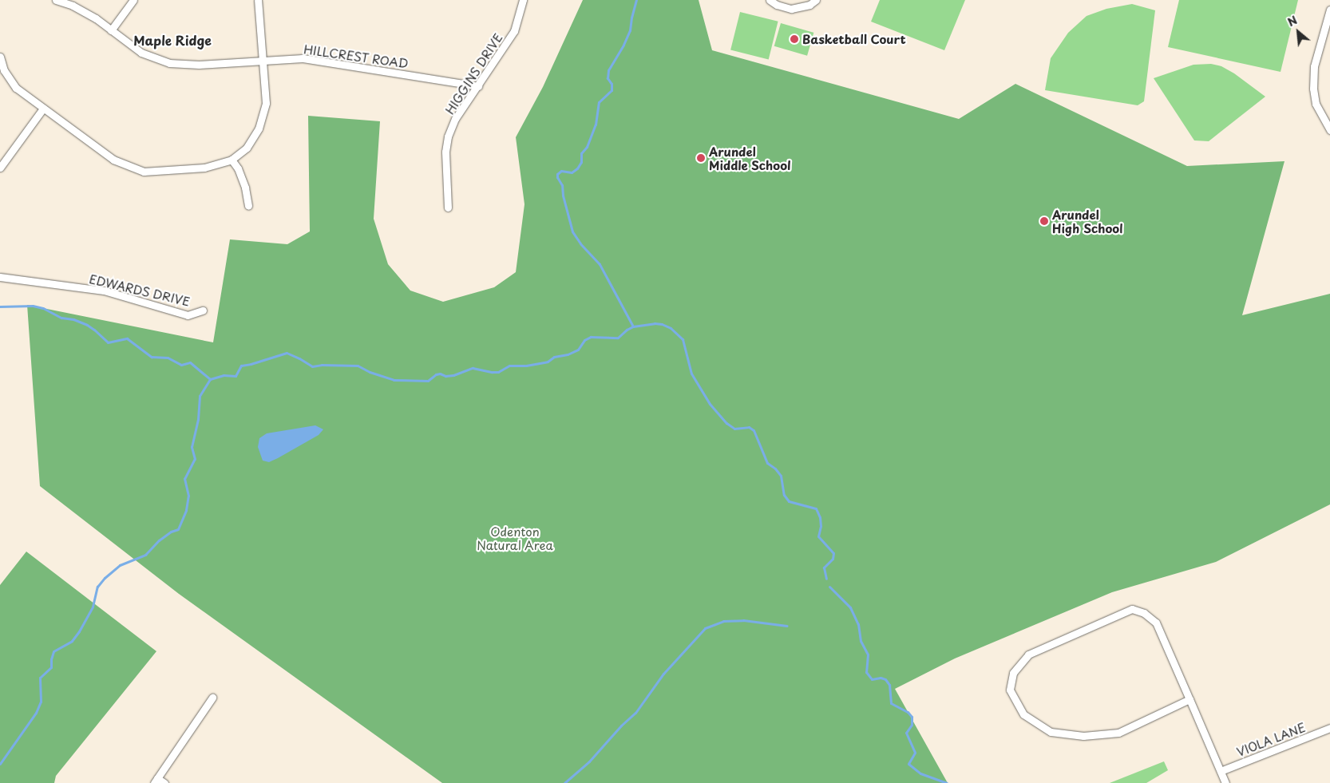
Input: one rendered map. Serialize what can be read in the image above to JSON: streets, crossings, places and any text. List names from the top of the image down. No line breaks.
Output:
{"streets":{"street":["HILLCREST ROAD","HIGGINS DRIVE","EDWARDS DRIVE","VIOLA LANE"]},"crossings":[["HILLCREST ROAD","HIGGINS DRIVE"]],"districts":["Maple Ridge"],"parks":["Odenton Natural Area"],"places":["Basketball Court","Arundel Middle School","Arundel High School"],"north":"top left"}
